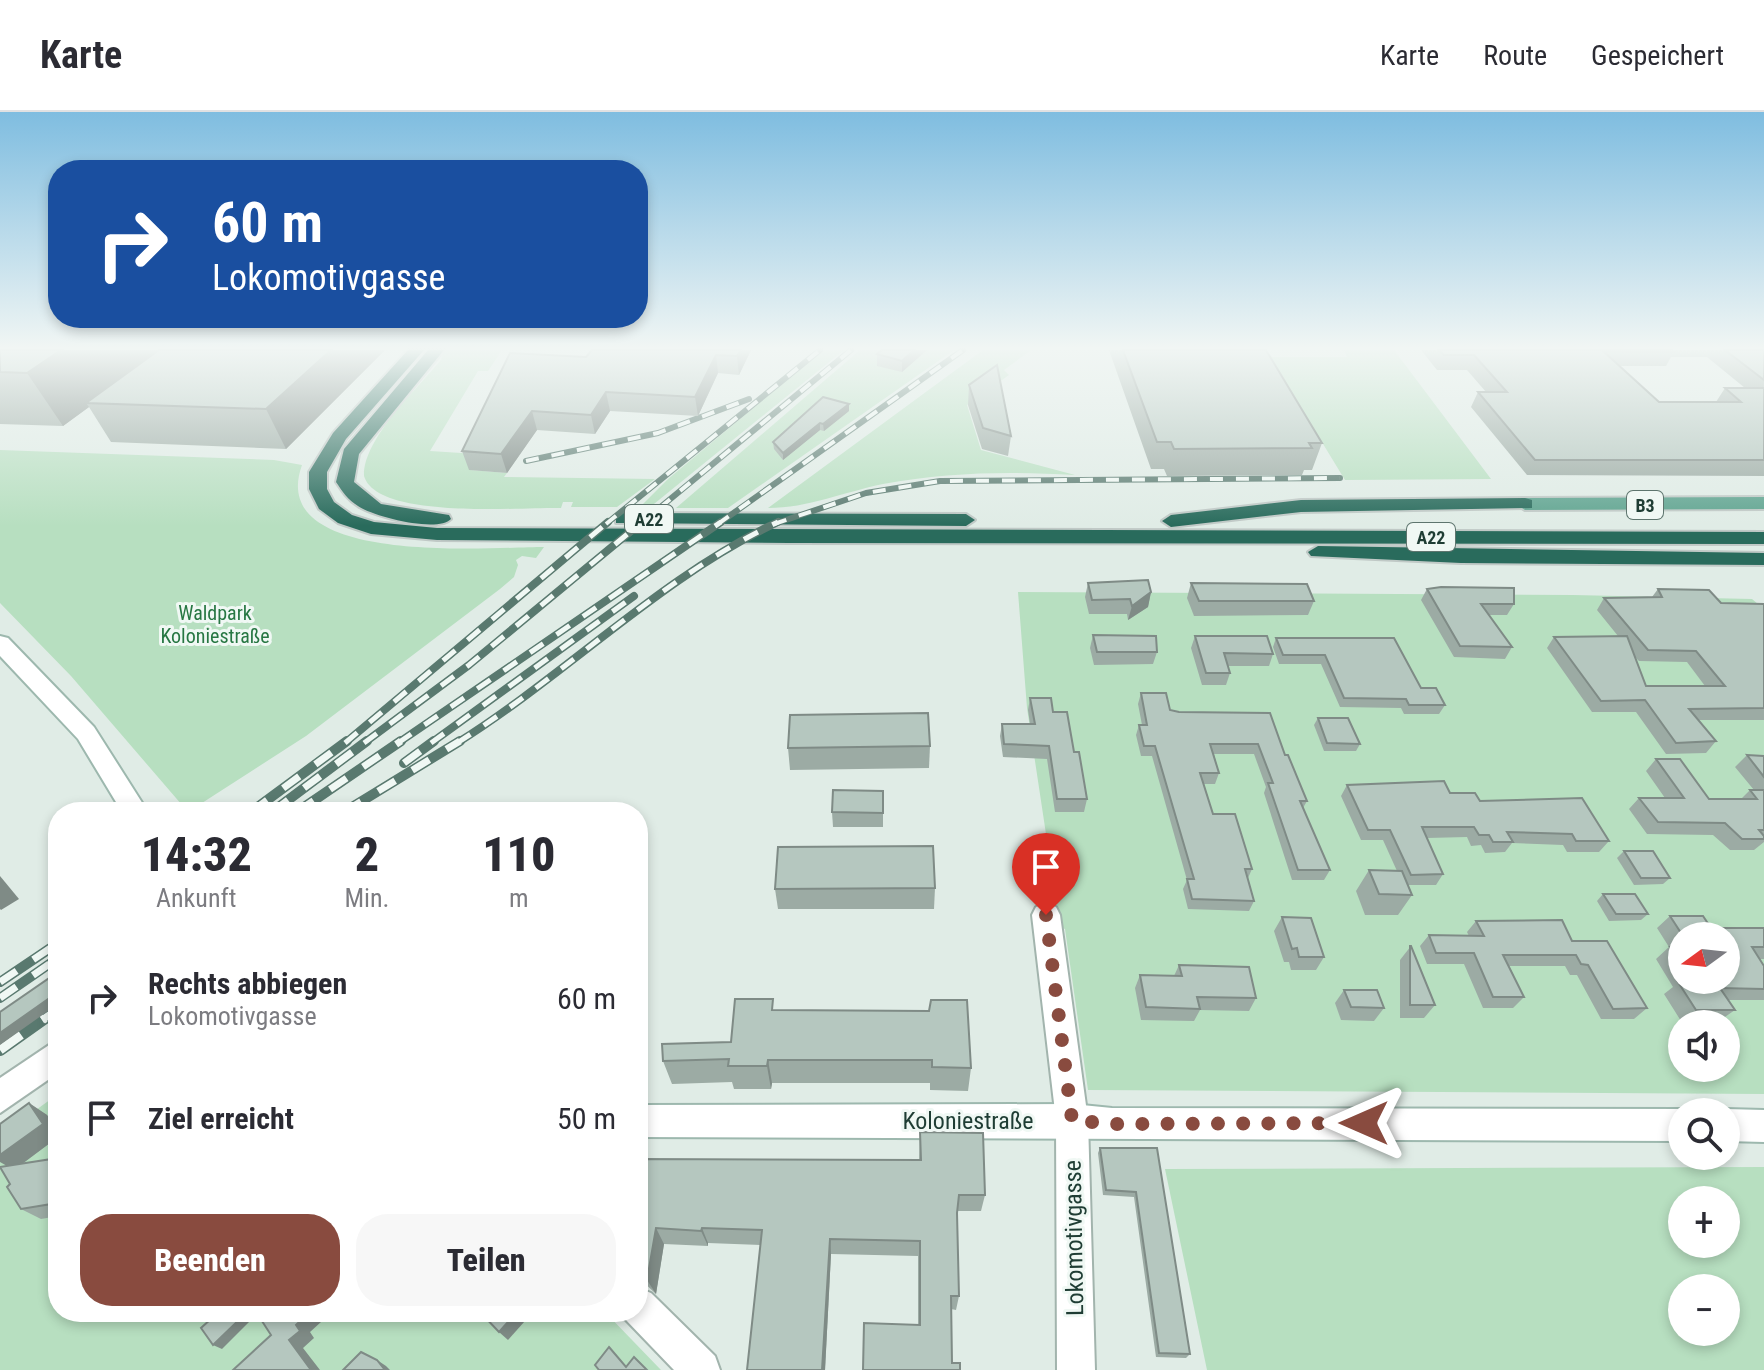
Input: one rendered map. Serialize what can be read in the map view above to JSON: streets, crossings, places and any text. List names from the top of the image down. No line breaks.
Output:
{"streets":{"highway":["A22"],"main road":["B3"],"street":["Koloniestraße","Lokomotivgasse"]},"crossings":[["Koloniestraße","Lokomotivgasse"]],"parks":["Waldpark Koloniestraße"],"north":"left","page":{"header":"Karte","nav":["Karte","Route","Gespeichert"],"turn":["60 m","Lokomotivgasse"],"eta":["14:32","Ankunft","2","Min.","110","m"],"map_buttons":["+","−"],"list":[{"name":"Rechts abbiegen","note":"Lokomotivgasse","value":"60 m"},{"name":"Ziel erreicht","value":"50 m"}],"buttons":["Beenden","Teilen"]}}
